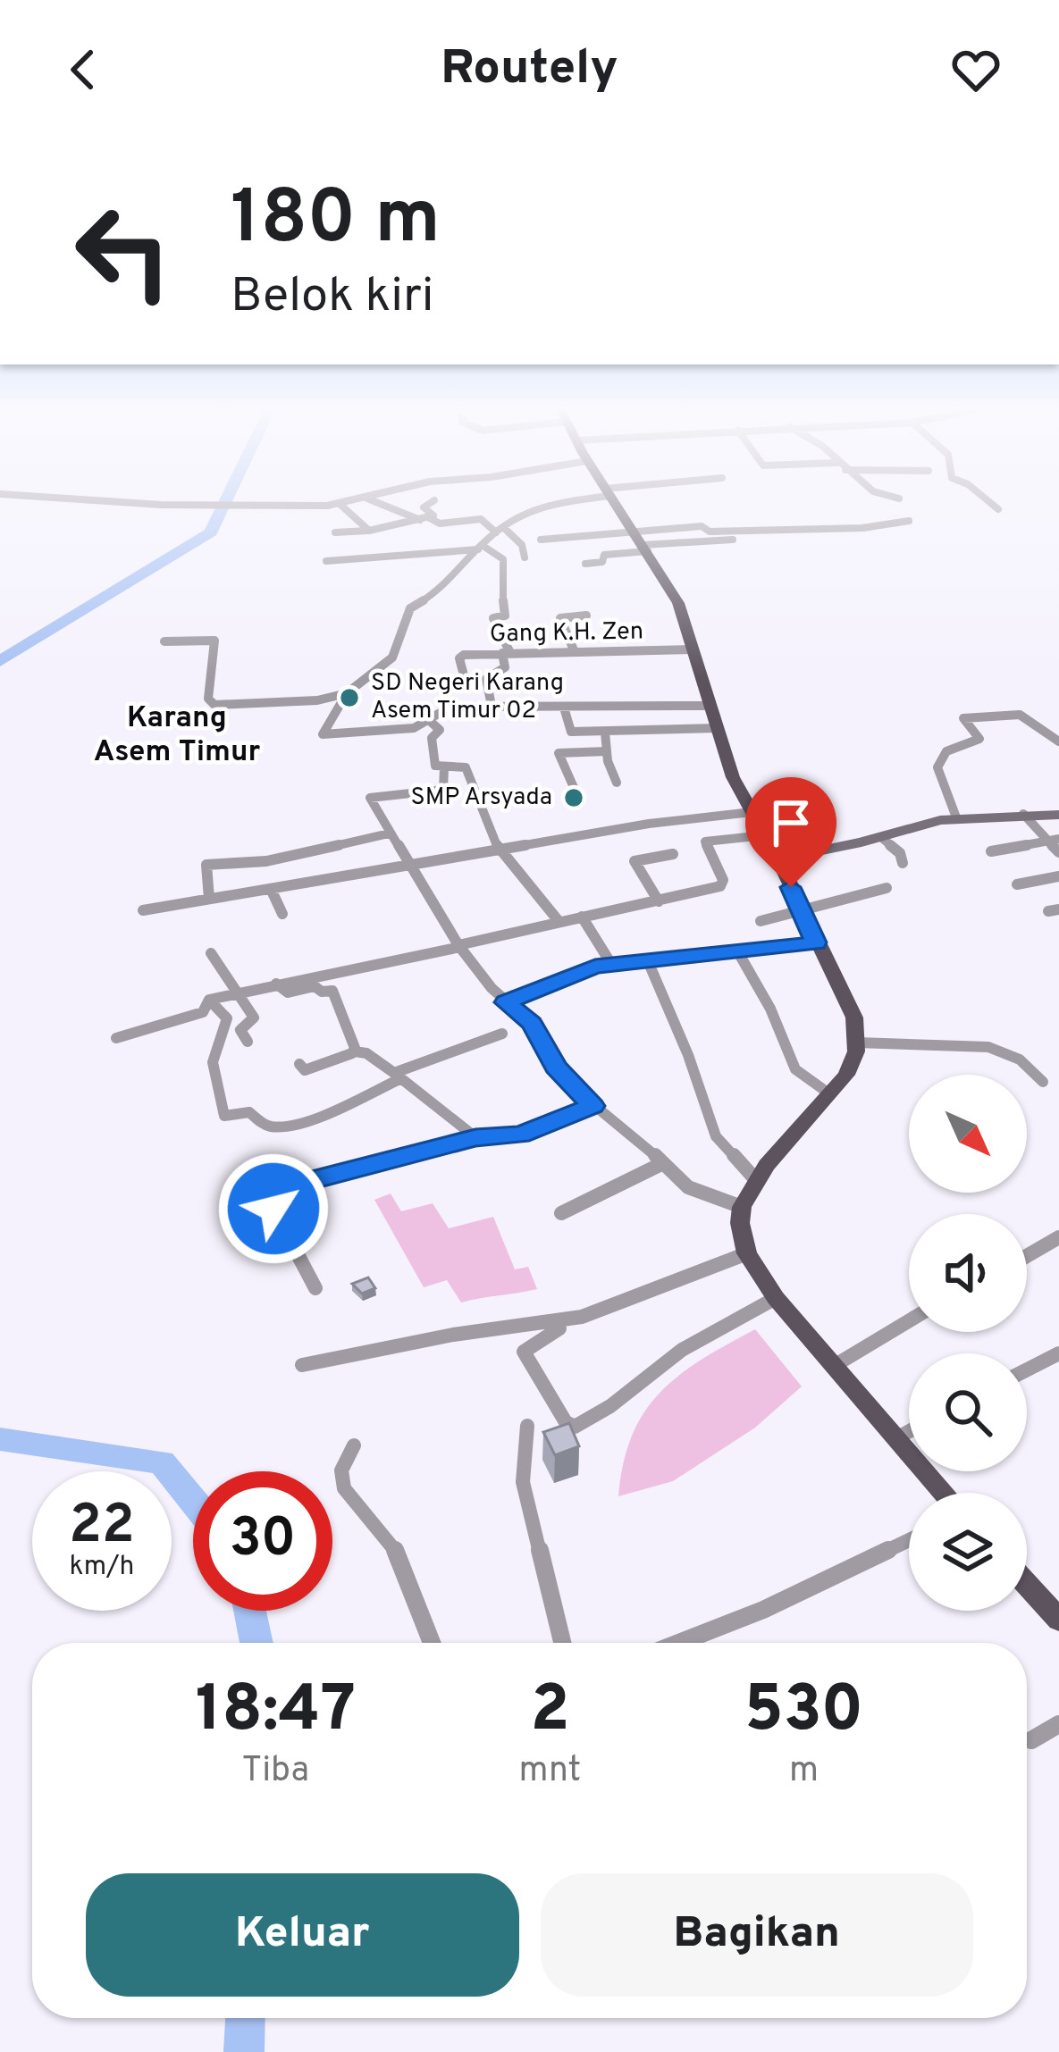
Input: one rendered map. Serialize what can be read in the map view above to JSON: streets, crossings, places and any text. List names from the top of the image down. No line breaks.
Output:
{"streets":{"street":["Gang K.H. Zen"]},"districts":["Karang Asem Timur"],"places":["SD Negeri Karang Asem Timur 02","SMP Arsyada"],"north":"bottom right","page":{"header":"Routely","turn":["180 m","Belok kiri"],"speed":"22 km/h","limit":"30","eta":["18:47","Tiba","2","mnt","530","m"],"buttons":["Keluar","Bagikan"]}}
